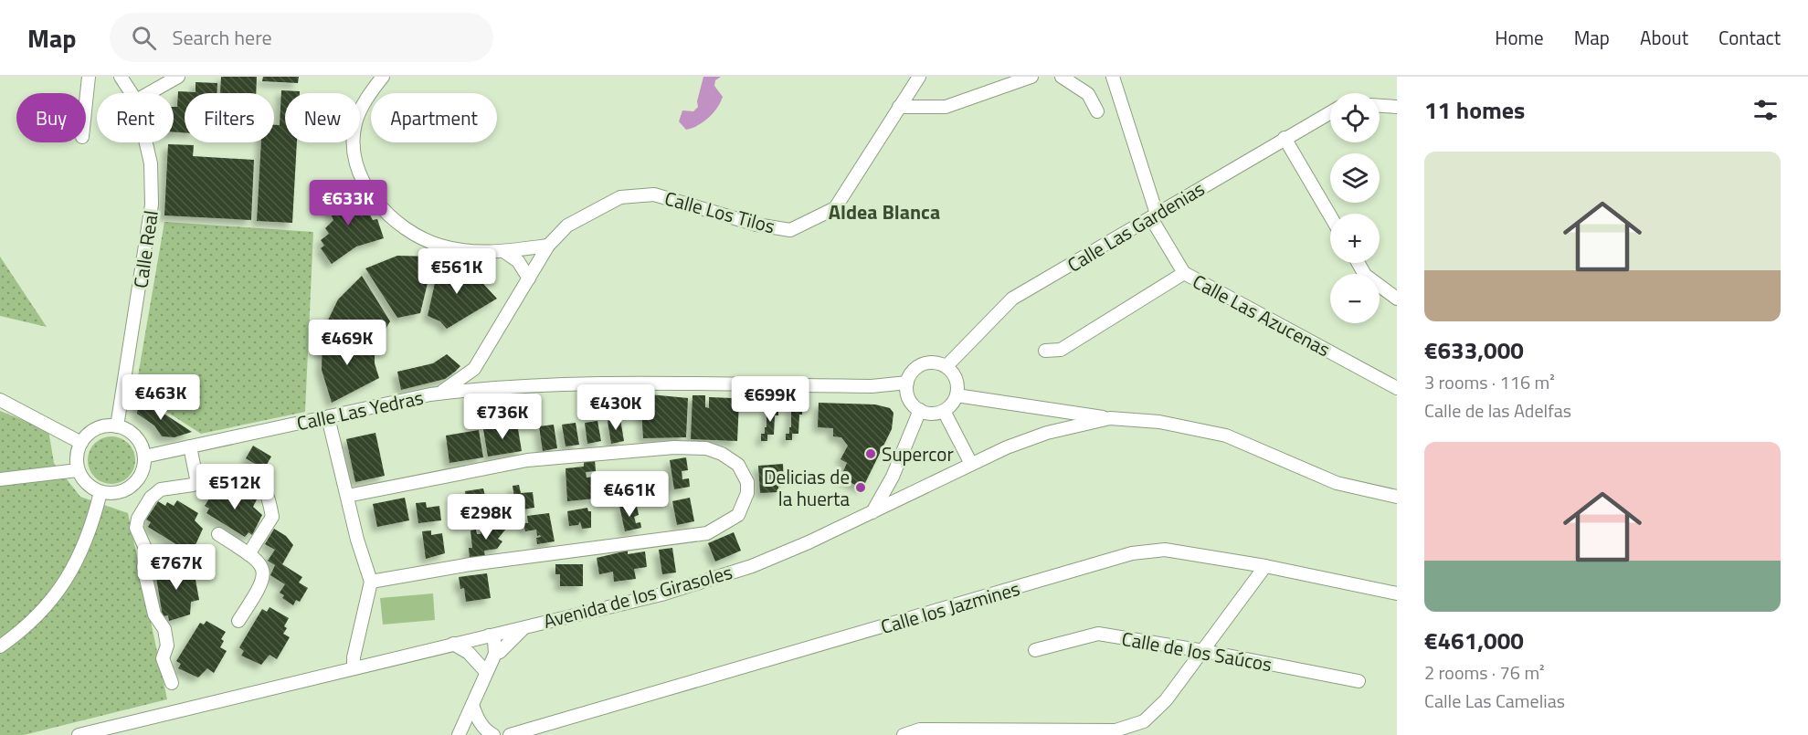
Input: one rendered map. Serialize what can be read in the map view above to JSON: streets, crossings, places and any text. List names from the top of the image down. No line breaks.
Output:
{"streets":{"street":["Calle Los Tilos","Calle Las Gardenias","Calle Real","Calle Las Azucenas","Calle Las Yedras","Avenida de los Girasoles","Calle los Jazmines","Calle de los Saúcos"]},"crossings":[["Calle Los Tilos","Calle Las Yedras"],["Calle Las Gardenias","Calle Las Azucenas"],["Calle Las Gardenias","Calle Las Yedras"],["Calle Real","Calle Las Yedras"]],"districts":["Aldea Blanca"],"places":["Supercor","Delicias de la huerta"],"page":{"header":"Map","search":"Search here","nav":["Home","Map","About","Contact"],"heading":"11 homes","map_buttons":["+","−"],"chip":["Buy","Rent","Filters","New","Apartment"],"list":[{"name":"€633,000","note":"3 rooms · 116 m² · Calle de las Adelfas"},{"name":"€461,000","note":"2 rooms · 76 m² · Calle Las Camelias"}],"price":["€633K","€561K","€469K","€463K","€699K","€430K","€736K","€512K","€461K","€298K","€767K"]}}
